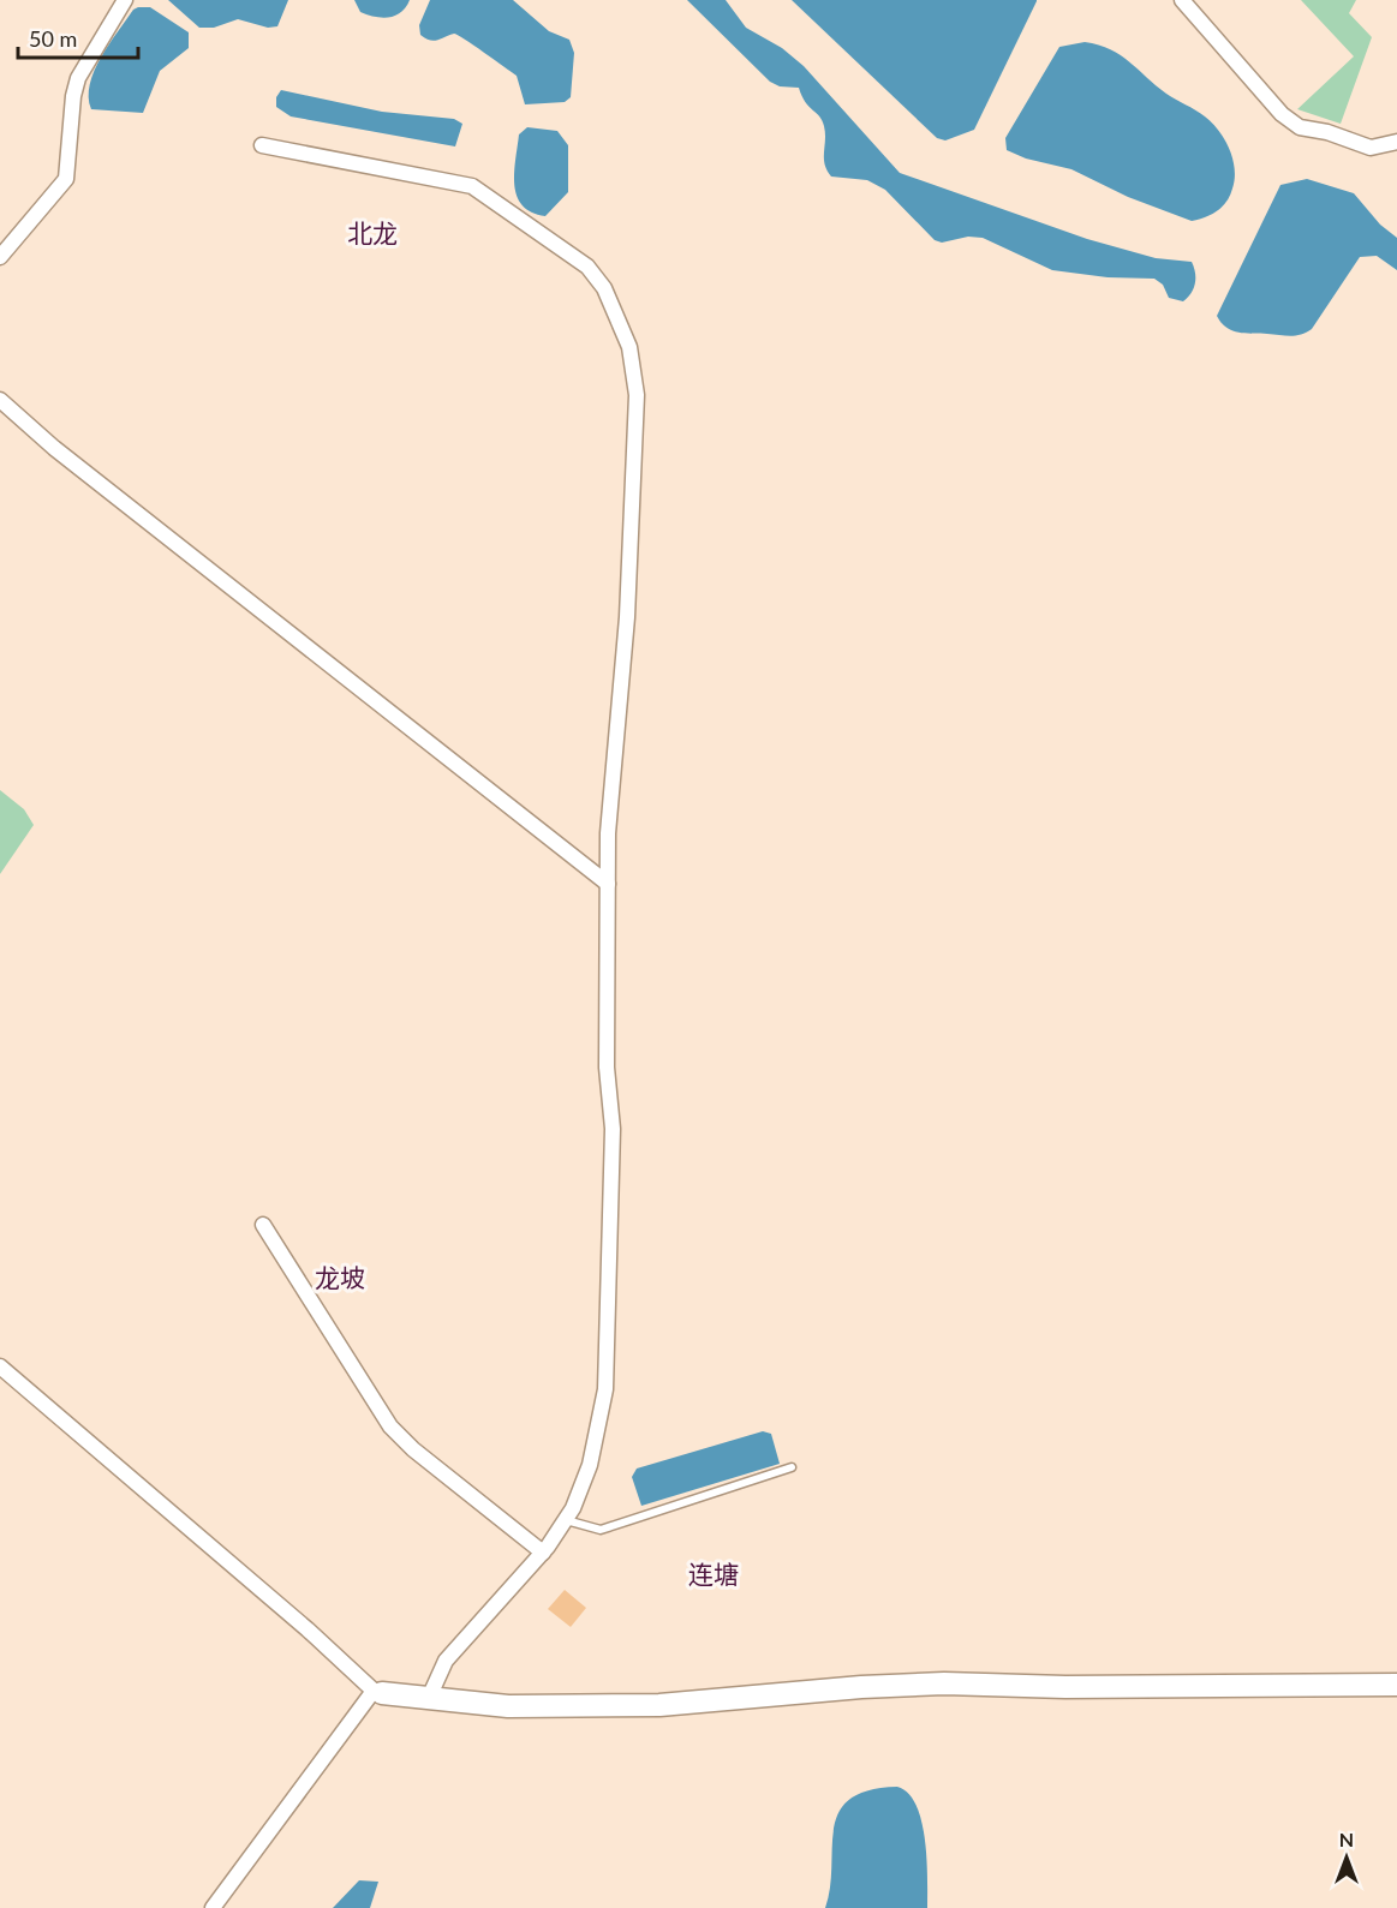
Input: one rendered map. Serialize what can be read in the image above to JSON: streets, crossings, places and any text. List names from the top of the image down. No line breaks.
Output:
{"districts":["北龙","龙坡","连塘"],"scale_bar":"50 m","north":"top"}
